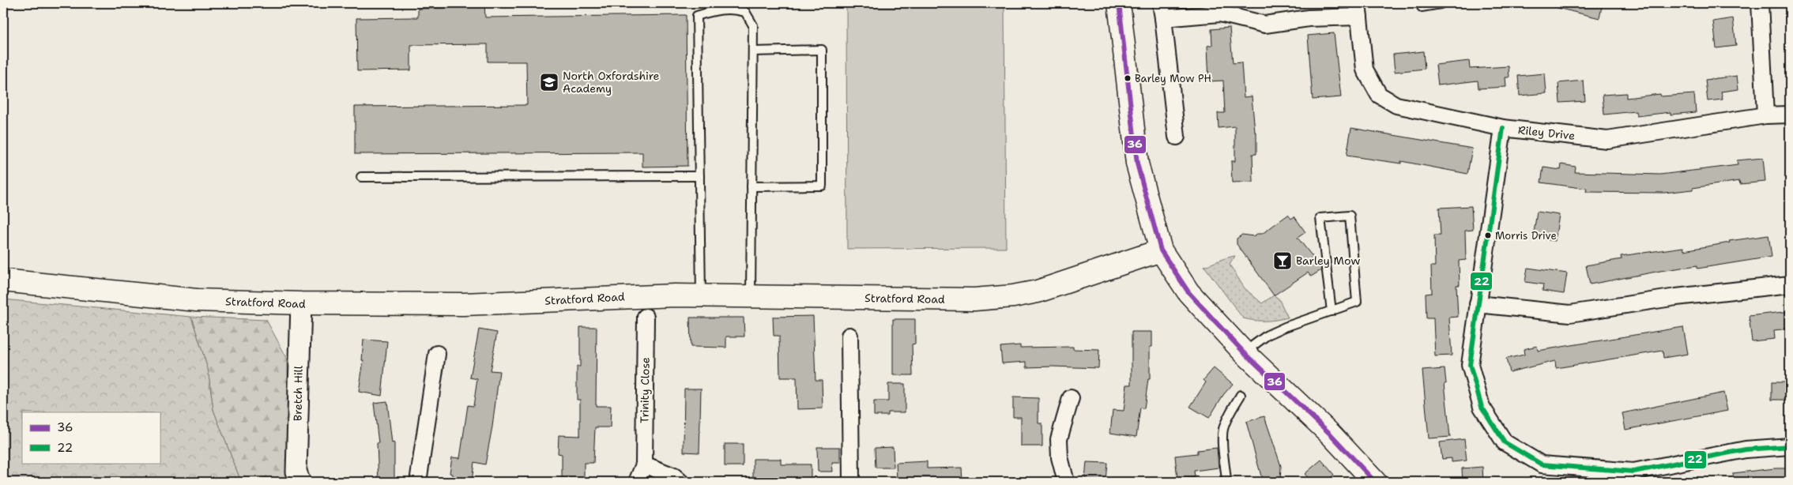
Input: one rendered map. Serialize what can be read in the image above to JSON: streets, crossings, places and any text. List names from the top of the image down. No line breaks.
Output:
{"streets":{"main road":["Stratford Road"],"street":["Riley Drive","Trinity Close","Bretch Hill"]},"crossings":[["Stratford Road","Bretch Hill"]],"places":{"other":["Barley Mow PH","Morris Drive"],"school or university":["North Oxfordshire Academy"],"bar":["Barley Mow"]},"lines":["transit line 36","transit line 22"],"legend":["36","22"]}
